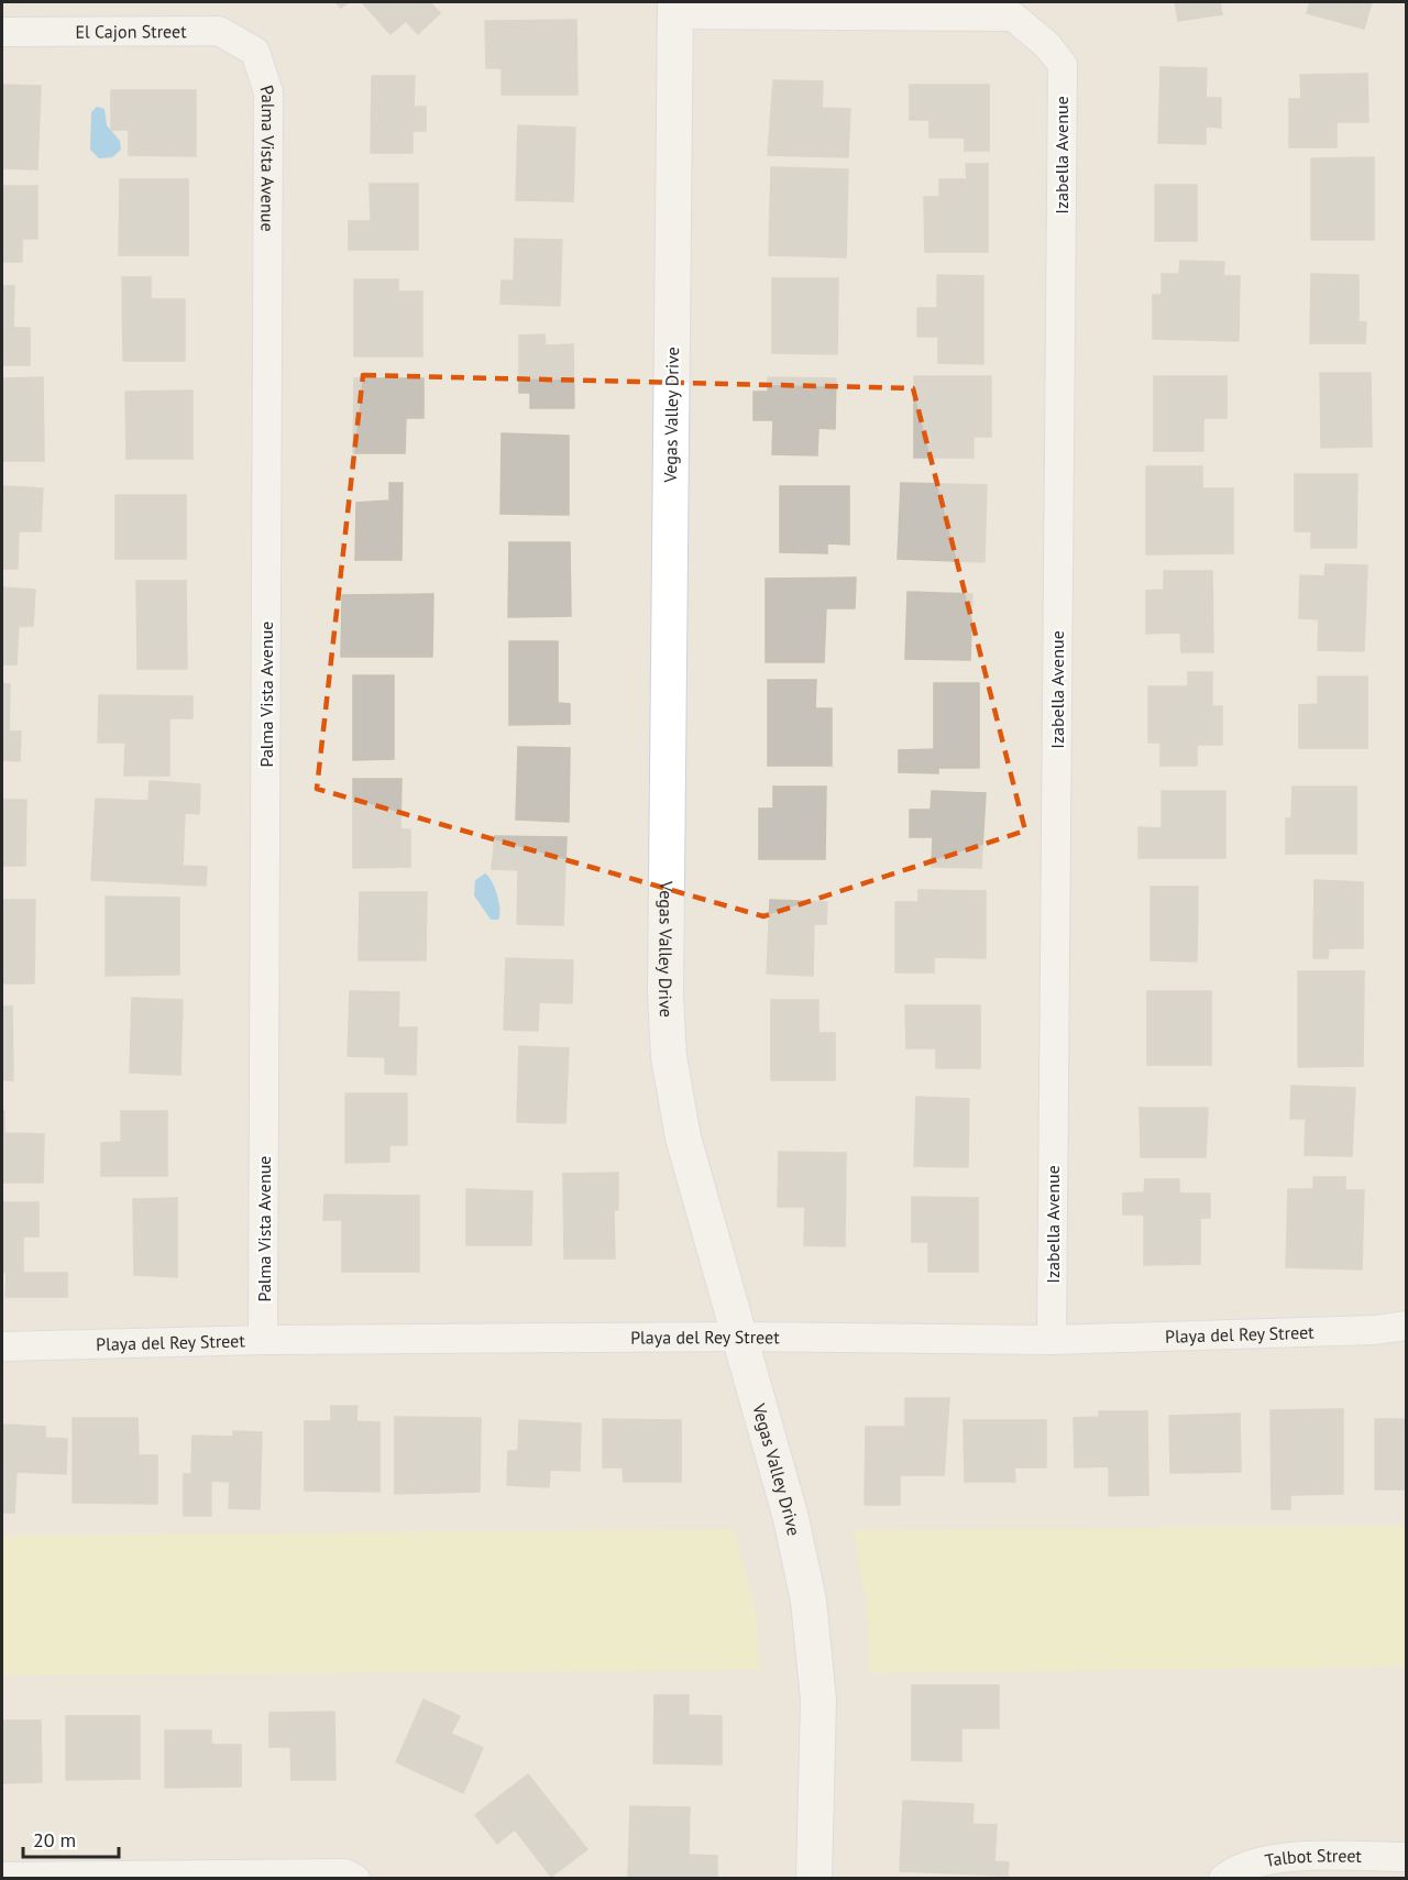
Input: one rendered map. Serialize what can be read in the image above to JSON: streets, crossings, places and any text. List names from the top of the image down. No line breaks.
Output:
{"streets":{"street":["El Cajon Street","Izabella Avenue","Palma Vista Avenue","Vegas Valley Drive","Playa del Rey Street","Talbot Street"]},"crossings":[["El Cajon Street","Palma Vista Avenue"],["Izabella Avenue","Vegas Valley Drive"],["Izabella Avenue","Playa del Rey Street"],["Palma Vista Avenue","Playa del Rey Street"],["Vegas Valley Drive","Playa del Rey Street"]],"scale_bar":"20 m"}
